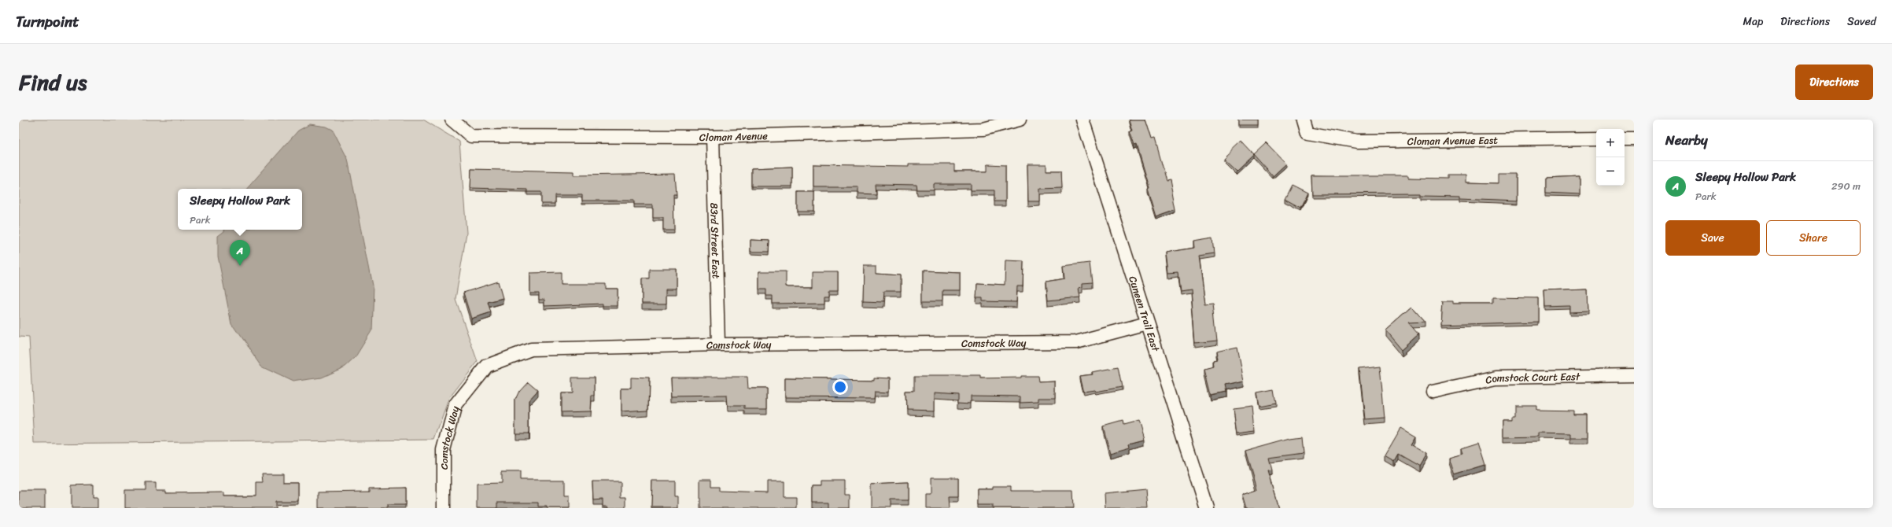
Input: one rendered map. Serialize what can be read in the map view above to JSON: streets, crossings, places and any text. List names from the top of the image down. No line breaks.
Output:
{"streets":{"street":["Cloman Avenue","Cloman Avenue East","83rd Street East","Cuneen Trail East","Comstock Way","Comstock Court East"]},"crossings":[["Cloman Avenue","83rd Street East"],["83rd Street East","Comstock Way"],["Cuneen Trail East","Comstock Way"]],"page":{"header":"Turnpoint","nav":["Map","Directions","Saved"],"title":"Find us","buttons":["Directions",["Save","Share"]],"heading":"Nearby","map_buttons":["+","−"],"list":[{"mark":"A","name":"Sleepy Hollow Park","note":"Park","value":"290 m"}],"popup":["Sleepy Hollow Park","Park"],"pins":"A"}}
